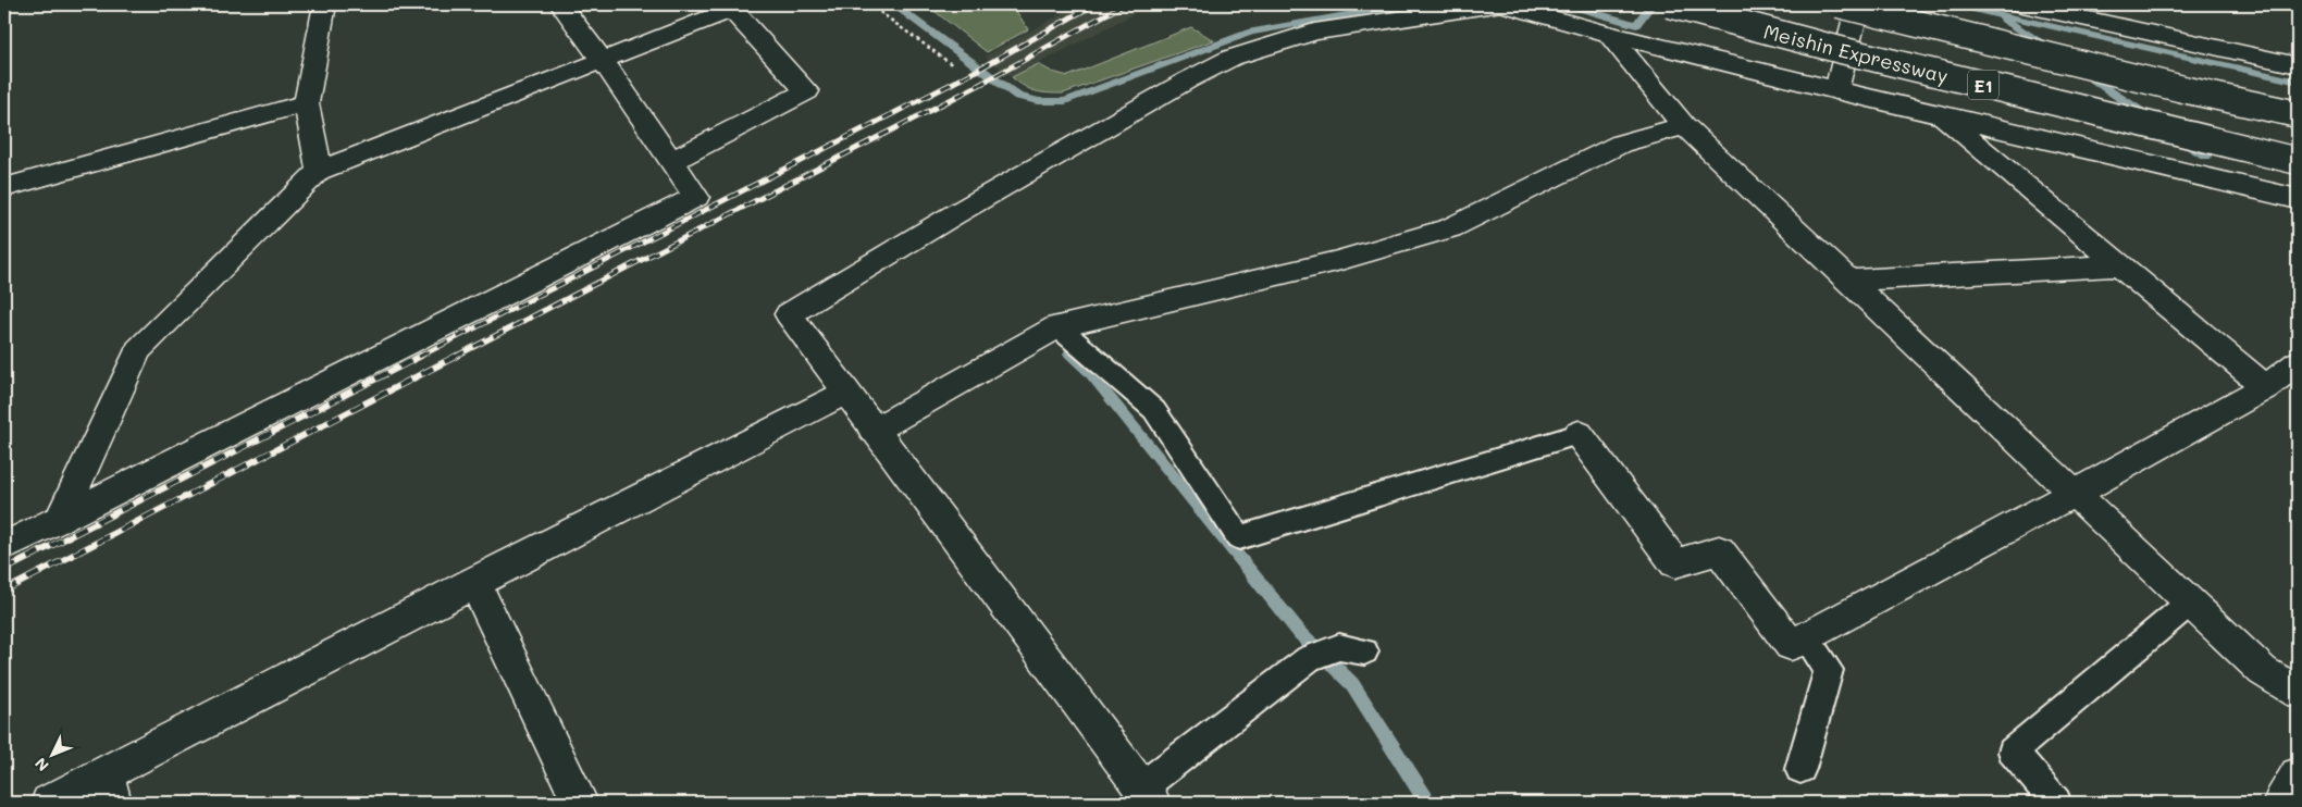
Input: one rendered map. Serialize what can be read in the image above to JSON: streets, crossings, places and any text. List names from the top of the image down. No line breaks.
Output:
{"streets":{"main road":["Meishin Expressway","E1"]},"north":"bottom left"}
